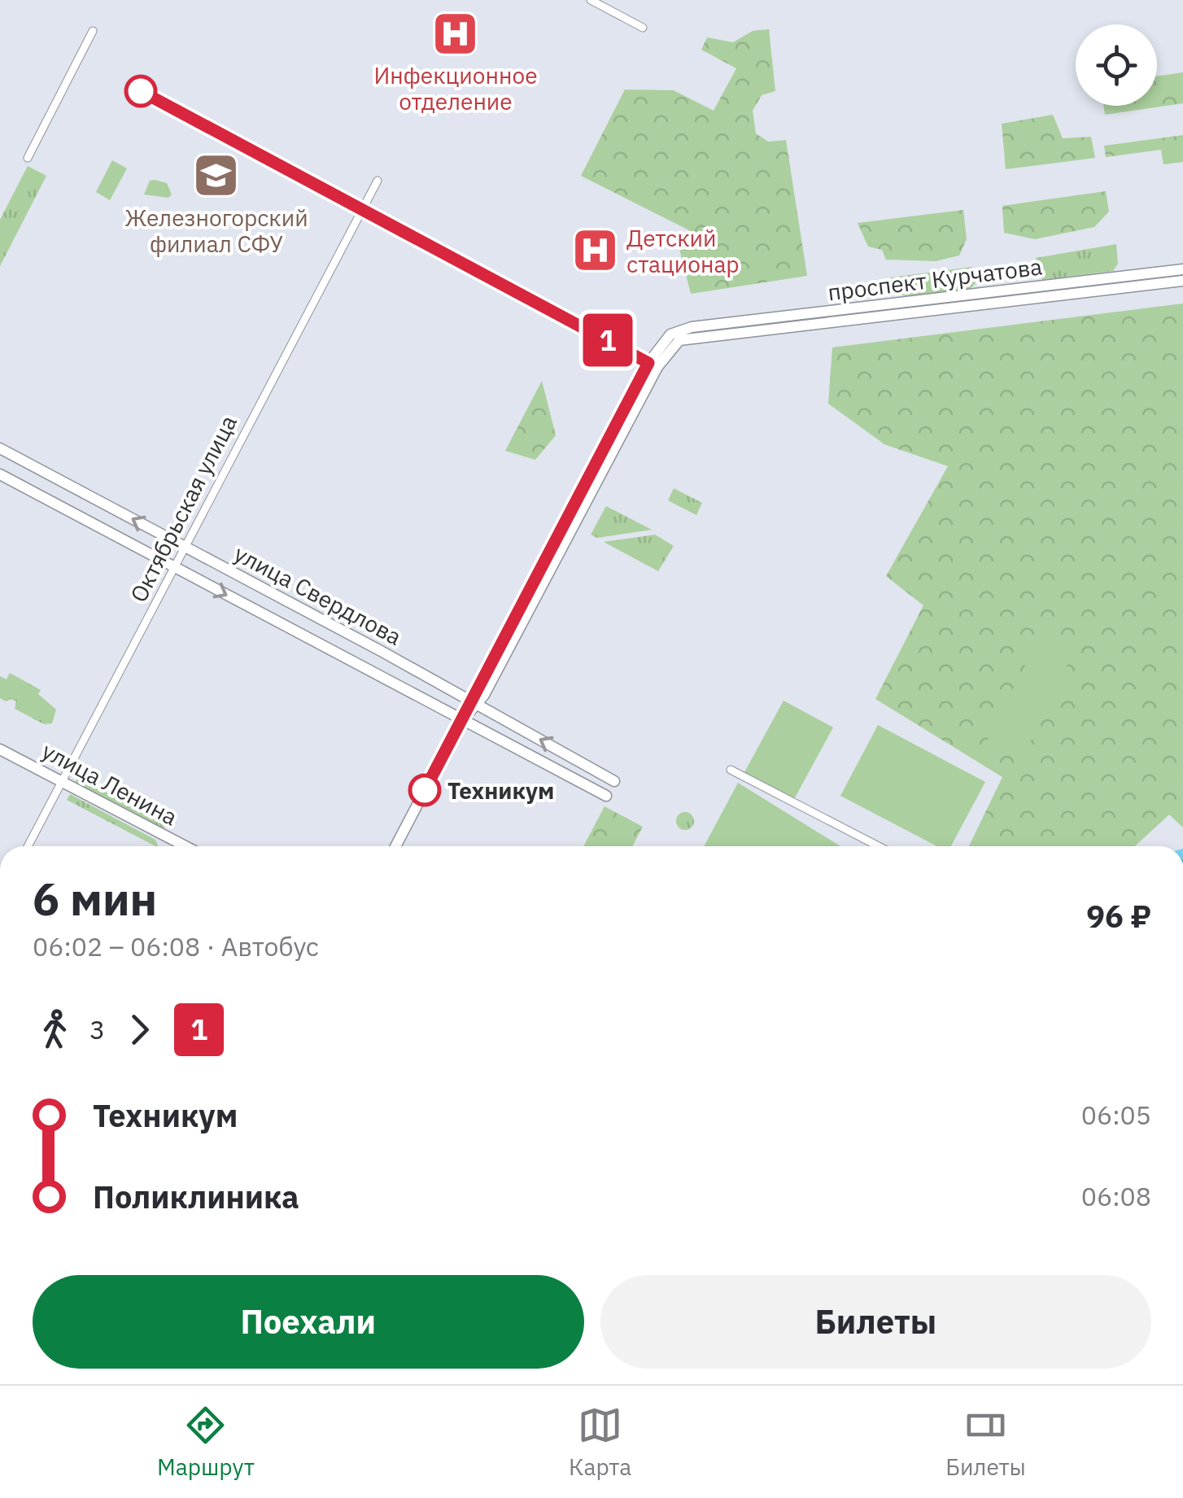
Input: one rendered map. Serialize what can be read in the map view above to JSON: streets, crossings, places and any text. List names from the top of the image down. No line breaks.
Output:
{"streets":{"main road":["проспект Курчатова","улица Свердлова","улица Ленина"],"street":["Октябрьская улица"]},"crossings":[["проспект Курчатова","улица Свердлова"],["Октябрьская улица","улица Свердлова"],["Октябрьская улица","улица Ленина"]],"places":{"hospital":["Инфекционное отделение","Детский стационар"],"school or university":["Железногорский филиал СФУ"],"other":["Техникум"]},"lines":["bus line 1"],"page":{"on_map":"1","heading":["6 мин","06:02 – 06:08 · Автобус","96 ₽"],"legs":["3","1"],"list":[{"name":"Техникум","value":"06:05"},{"name":"Поликлиника","value":"06:08"}],"buttons":["Поехали","Билеты"],"tabs":["Маршрут","Карта","Билеты"]}}
